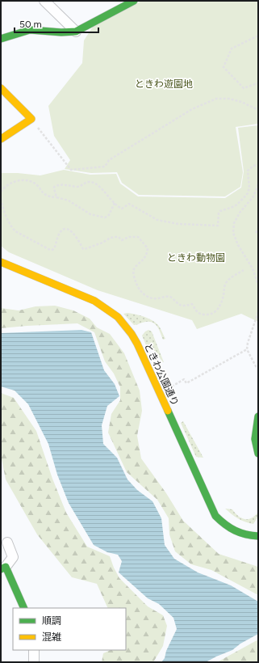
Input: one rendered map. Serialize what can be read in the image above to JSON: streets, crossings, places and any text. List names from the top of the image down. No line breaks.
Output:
{"streets":{"street":["ときわ公園通り"]},"parks":["ときわ遊園地","ときわ動物園"],"legend":["順調","混雑"],"scale_bar":"50 m"}
